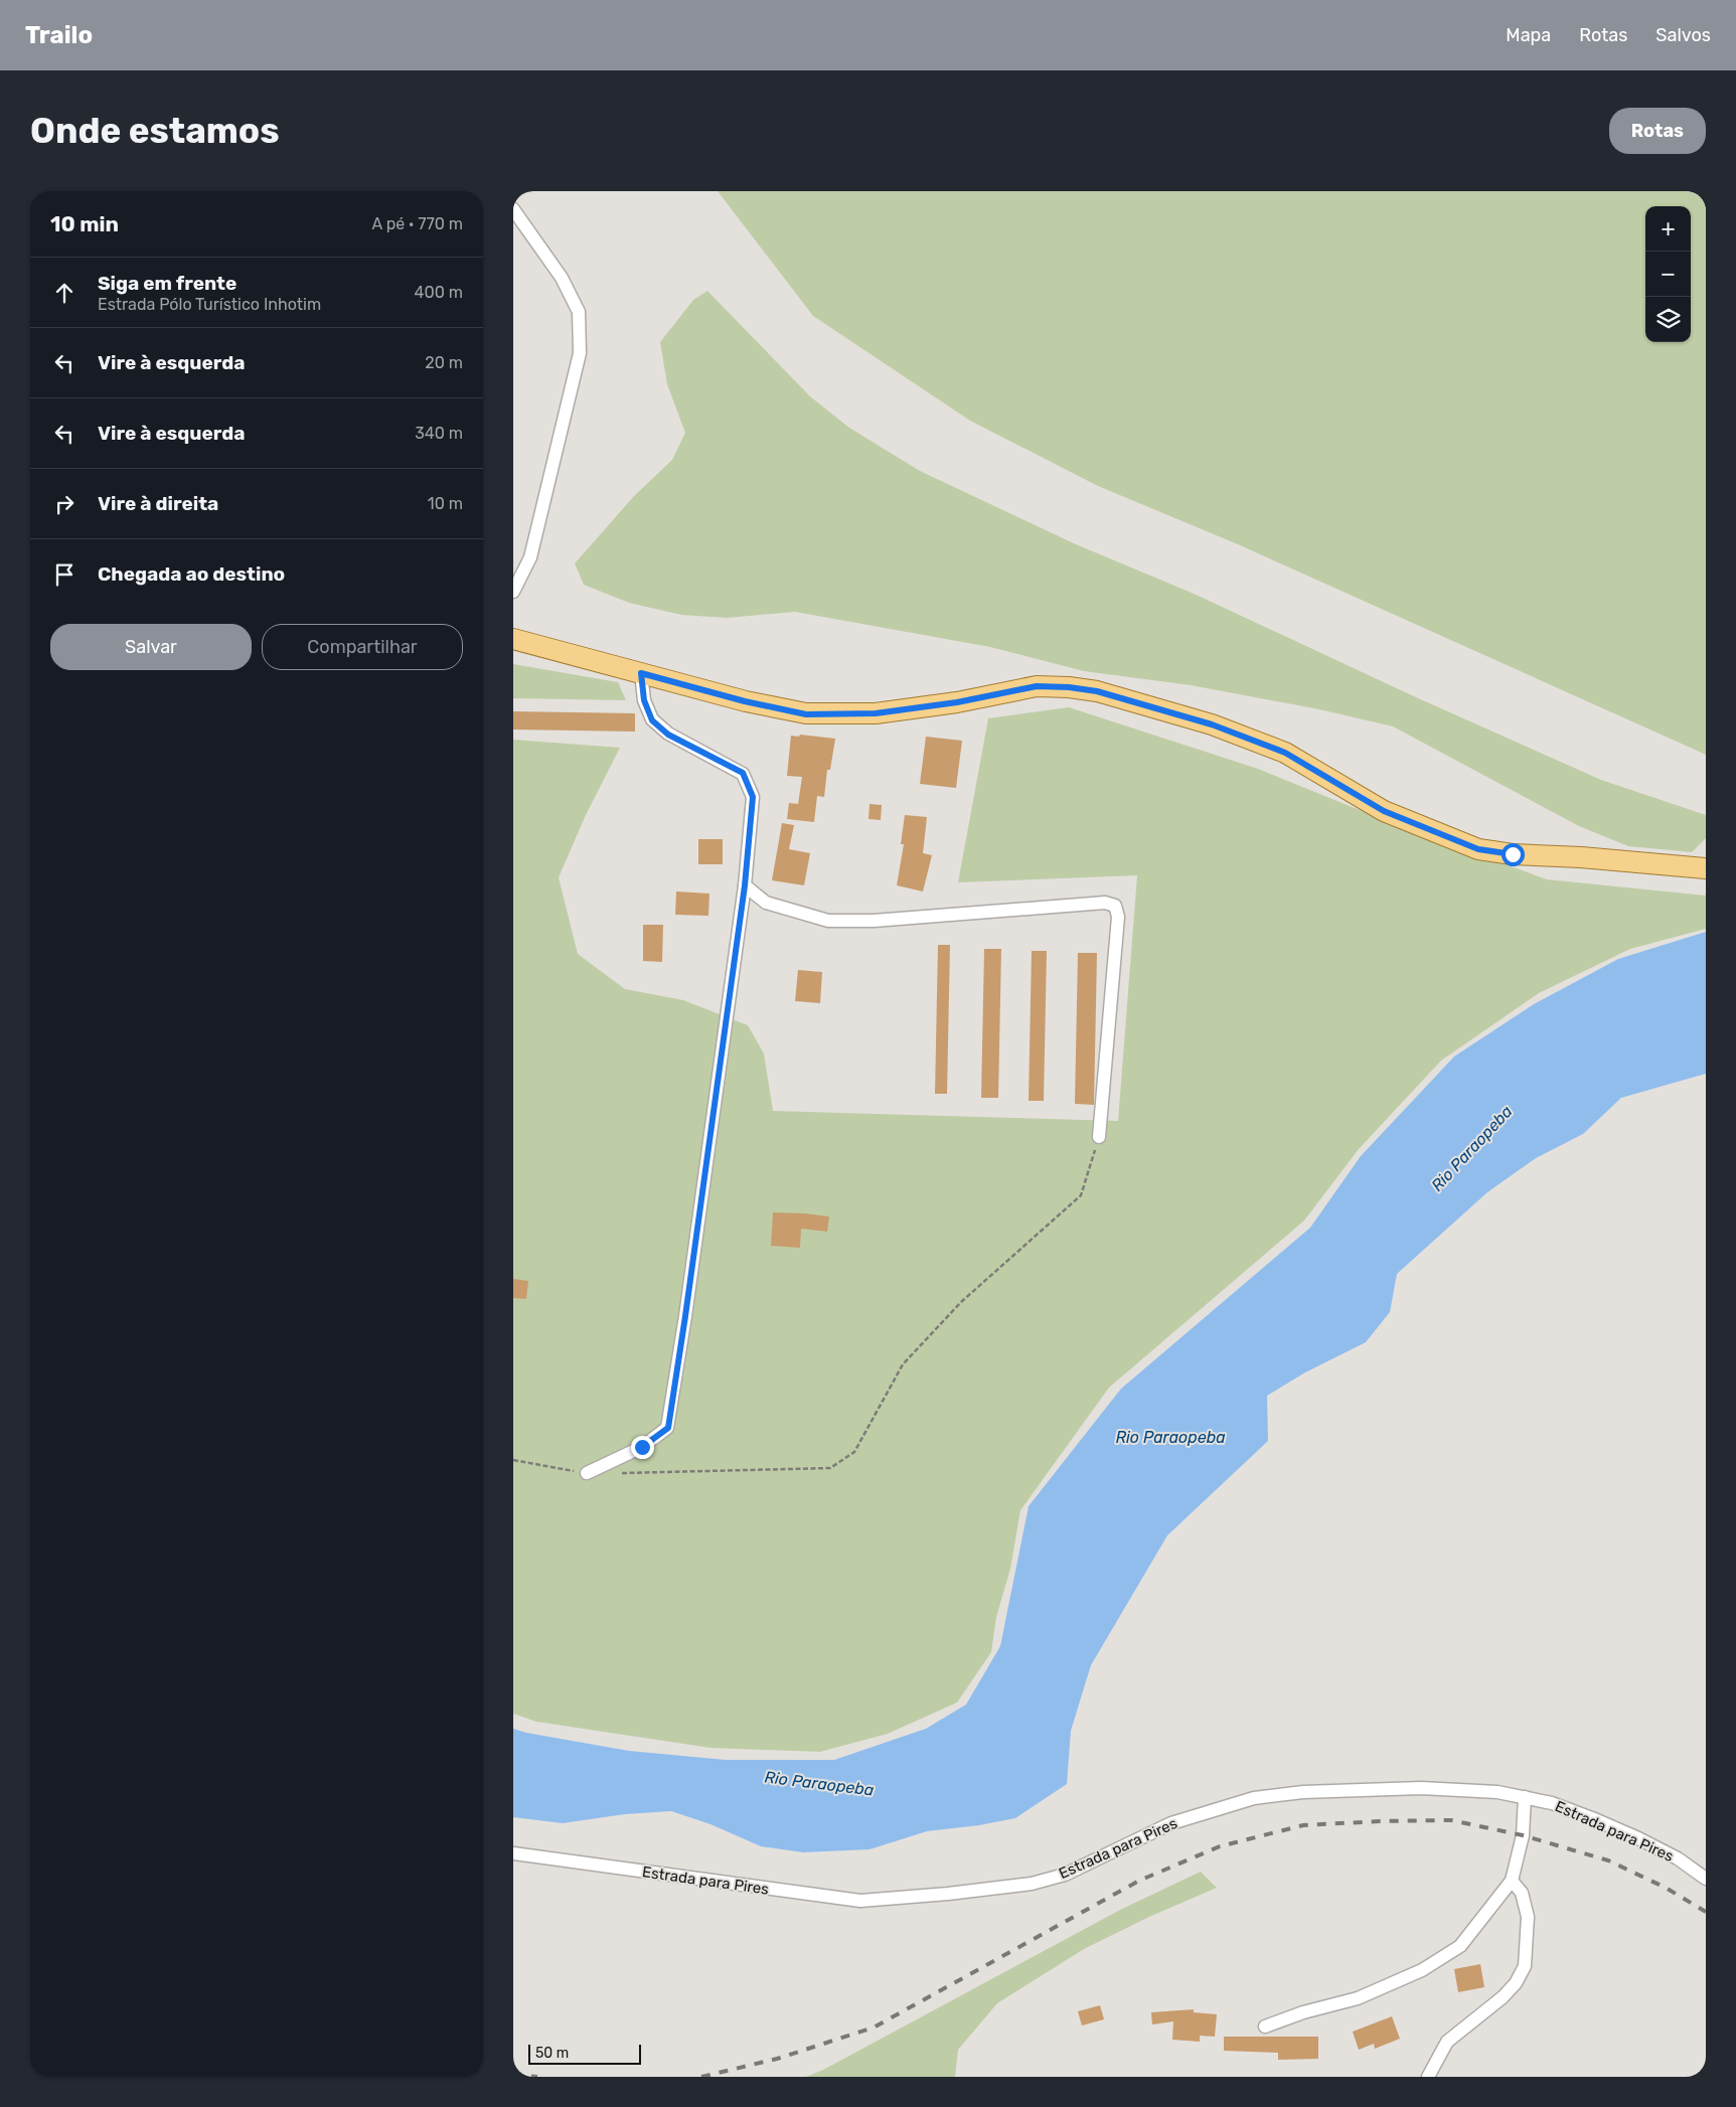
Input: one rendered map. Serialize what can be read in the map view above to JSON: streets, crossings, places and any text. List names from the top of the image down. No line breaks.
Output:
{"streets":{"street":["Estrada para Pires"]},"water":["Rio Paraopeba"],"scale_bar":"50 m","page":{"header":"Trailo","nav":["Mapa","Rotas","Salvos"],"buttons":["Rotas",["Salvar","Compartilhar"]],"title":"Onde estamos","heading":["10 min","A pé · 770 m"],"map_buttons":["+","−"],"list":[["Siga em frente","Estrada Pólo Turístico Inhotim","400 m"],["Vire à esquerda","20 m"],["Vire à esquerda","340 m"],["Vire à direita","10 m"],"Chegada ao destino"],"scale":"50 m"}}
